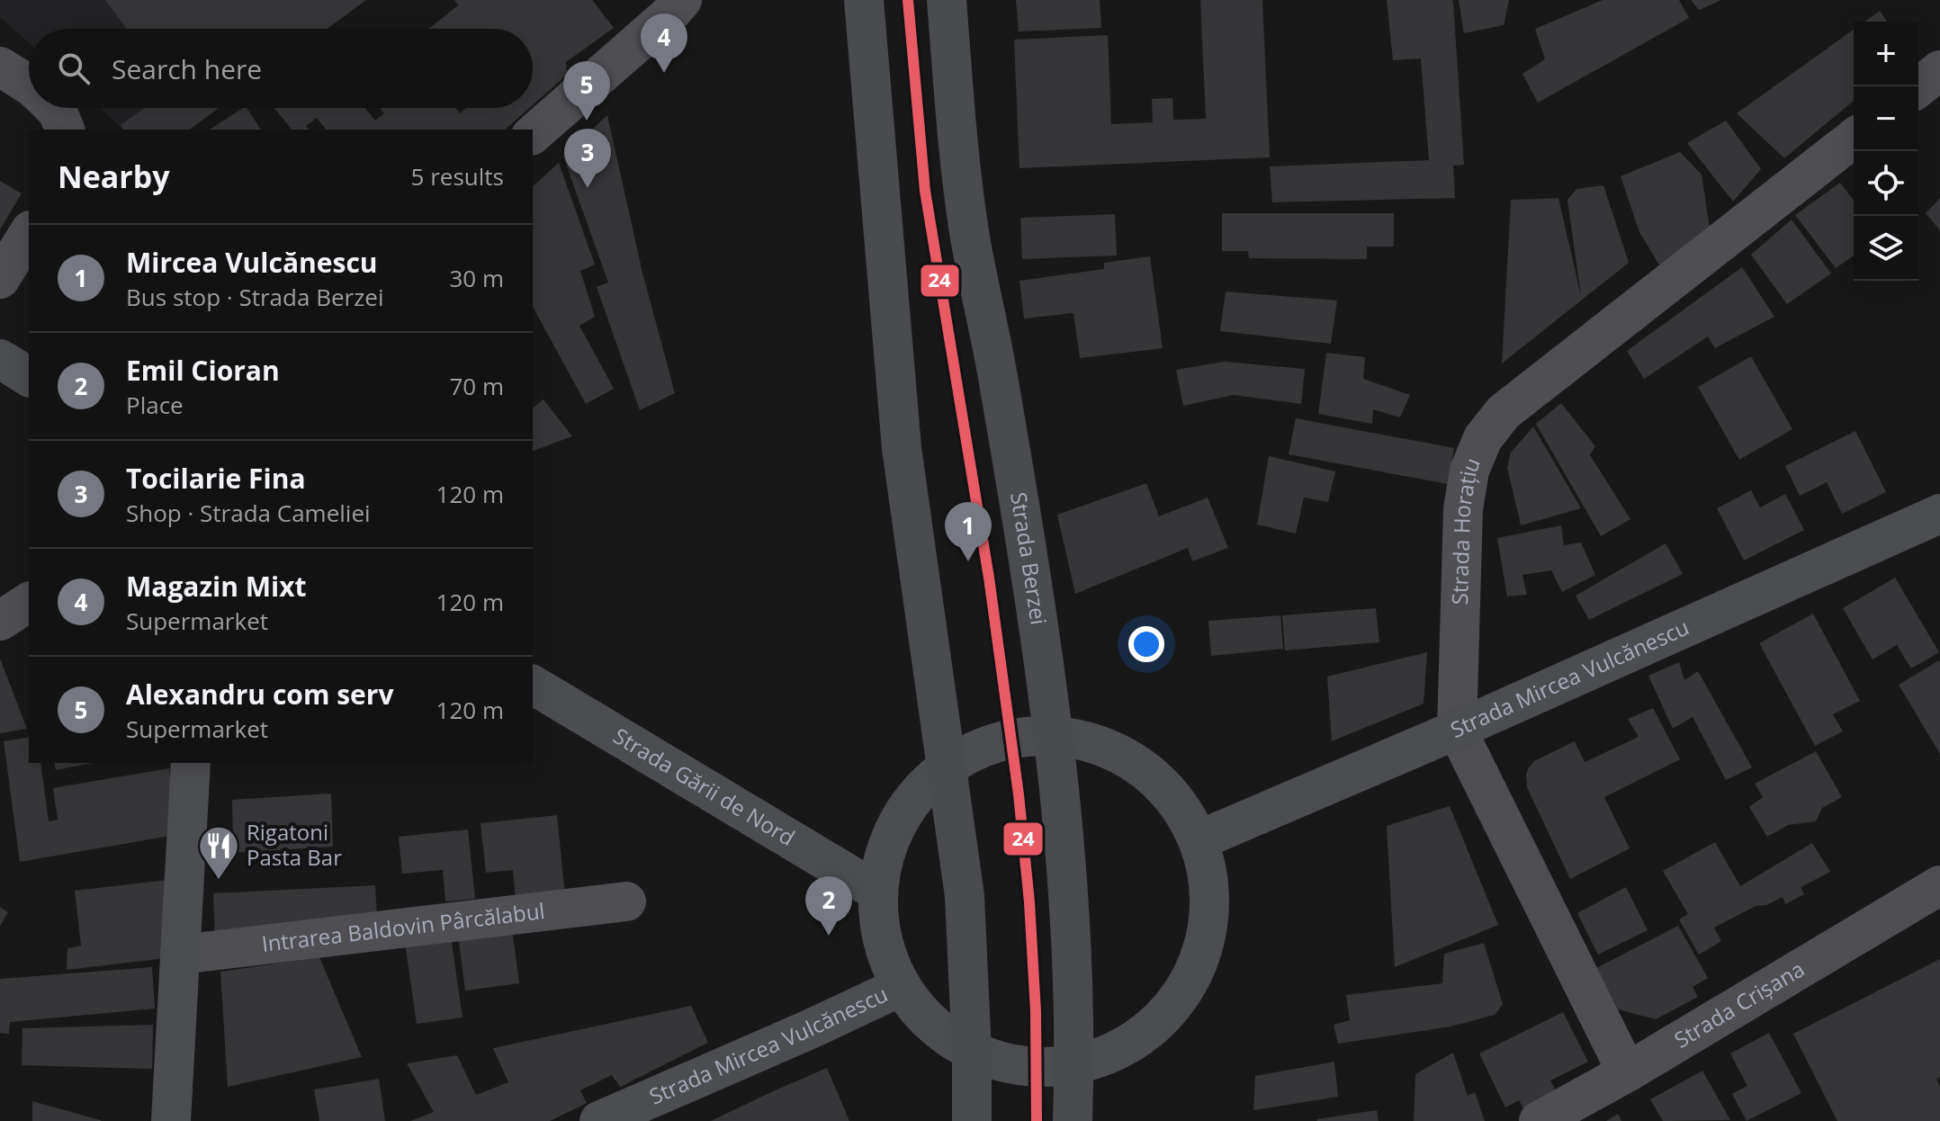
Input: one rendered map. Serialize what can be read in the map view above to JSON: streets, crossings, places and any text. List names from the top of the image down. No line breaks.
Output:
{"streets":{"main road":["Strada Berzei","Strada Mircea Vulcănescu","Strada Gării de Nord"],"street":["Strada Horațiu","Intrarea Baldovin Pârcălabul","Strada Crișana"]},"crossings":[["Strada Horațiu","Strada Mircea Vulcănescu"],["Strada Horațiu","Strada Crișana"]],"places":{"restaurant":["Rigatoni Pasta Bar"]},"lines":["transit line 24"],"page":{"pins":["4","5","3","1","2"],"map_buttons":["+","−"],"search":"Search here","heading":["Nearby","5 results"],"list":[{"mark":"1","name":"Mircea Vulcănescu","note":"Bus stop · Strada Berzei","value":"30 m"},{"mark":"2","name":"Emil Cioran","note":"Place","value":"70 m"},{"mark":"3","name":"Tocilarie Fina","note":"Shop · Strada Cameliei","value":"120 m"},{"mark":"4","name":"Magazin Mixt","note":"Supermarket","value":"120 m"},{"mark":"5","name":"Alexandru com serv","note":"Supermarket","value":"120 m"}]}}
